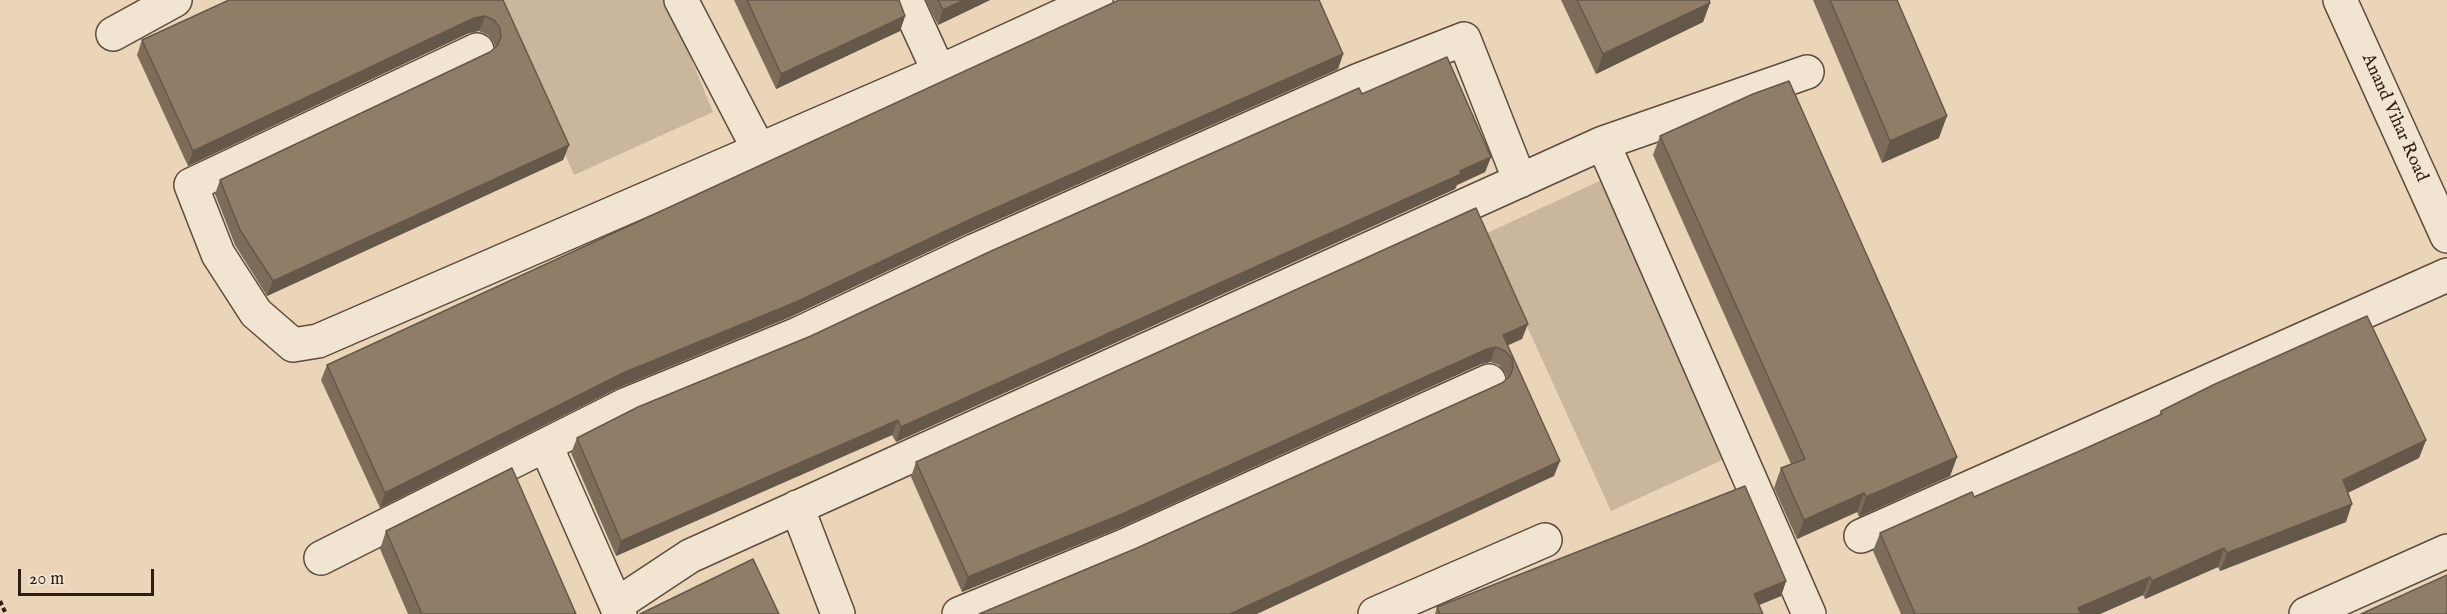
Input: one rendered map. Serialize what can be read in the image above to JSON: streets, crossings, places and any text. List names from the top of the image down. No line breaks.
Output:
{"streets":{"street":["Anand Vihar Road"]},"scale_bar":"20 m"}
